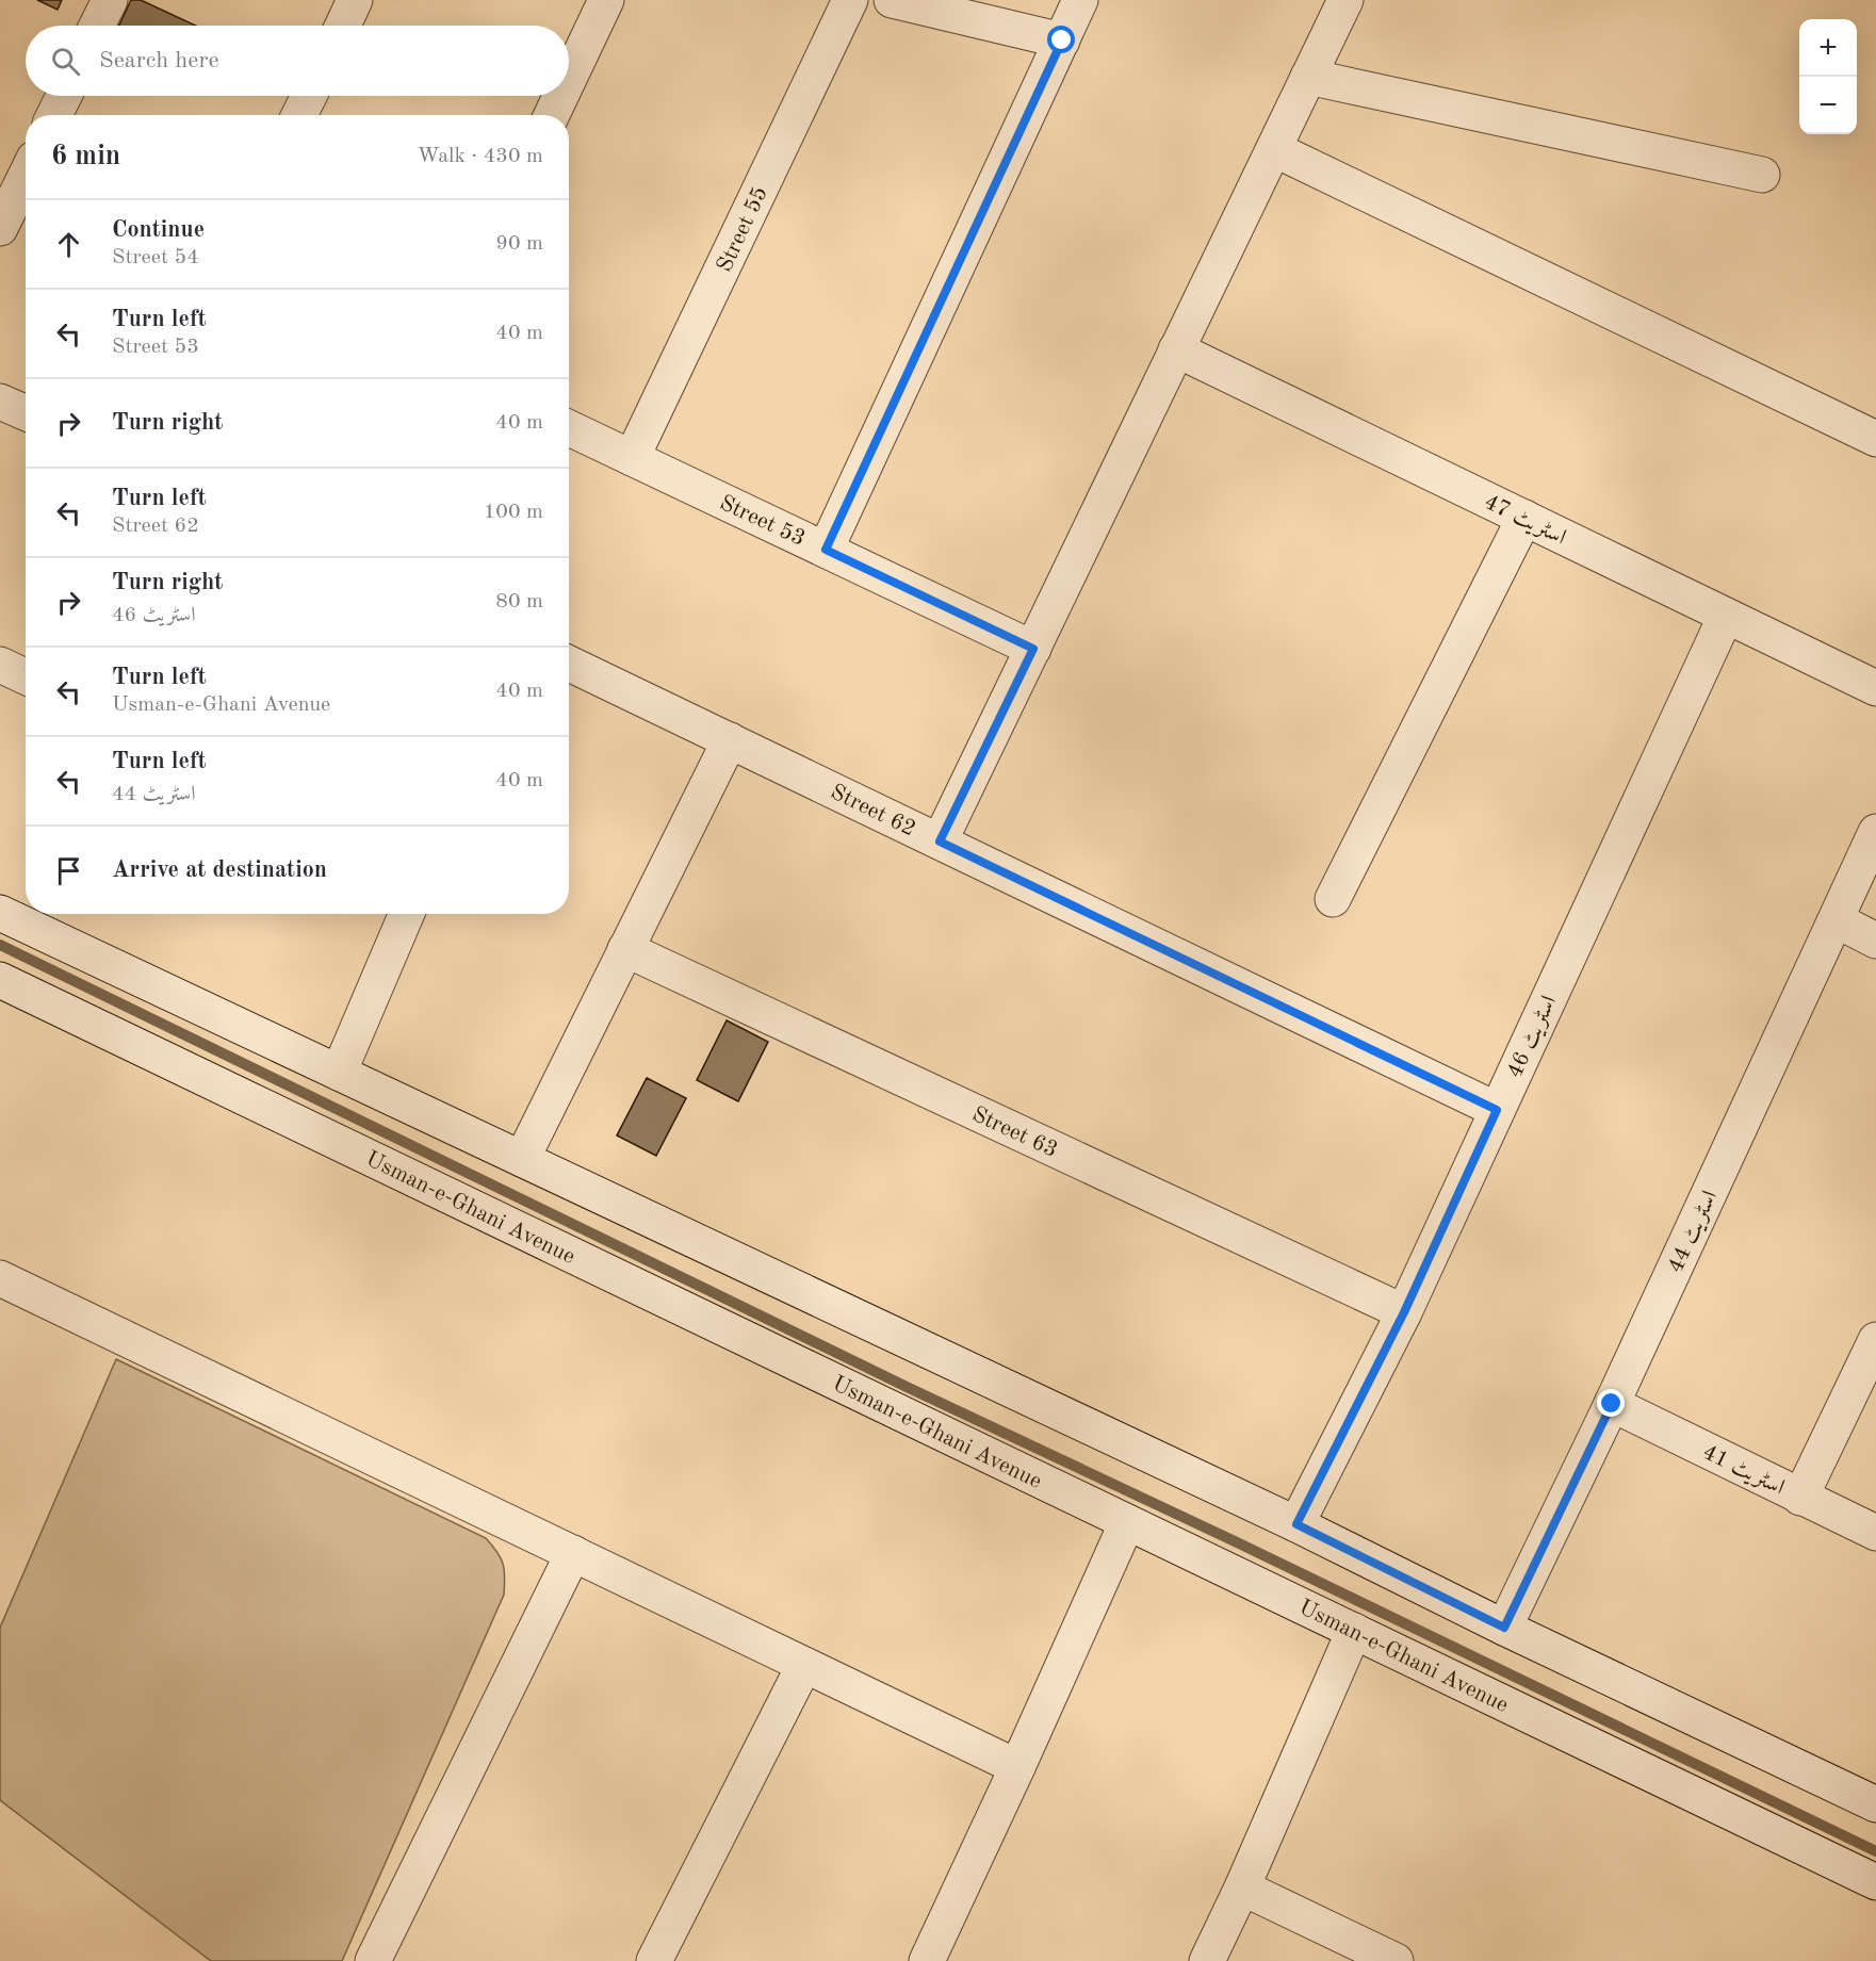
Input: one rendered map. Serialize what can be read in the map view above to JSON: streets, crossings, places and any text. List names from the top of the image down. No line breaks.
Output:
{"streets":{"street":["Street 55","اسٹریٹ 47","Street 53","Street 62","اسٹریٹ 46","Street 63","Usman-e-Ghani Avenue","اسٹریٹ 44","اسٹریٹ 41"]},"crossings":[["Street 55","Street 53"],["اسٹریٹ 47","اسٹریٹ 46"],["Street 62","اسٹریٹ 46"],["اسٹریٹ 46","Street 63"],["اسٹریٹ 44","اسٹریٹ 41"]],"page":{"map_buttons":["+","−"],"search":"Search here","heading":["6 min","Walk · 430 m"],"list":[["Continue","Street 54","90 m"],["Turn left","Street 53","40 m"],["Turn right","40 m"],["Turn left","Street 62","100 m"],["Turn right","اسٹریٹ 46","80 m"],["Turn left","Usman-e-Ghani Avenue","40 m"],["Turn left","اسٹریٹ 44","40 m"],"Arrive at destination"]}}
